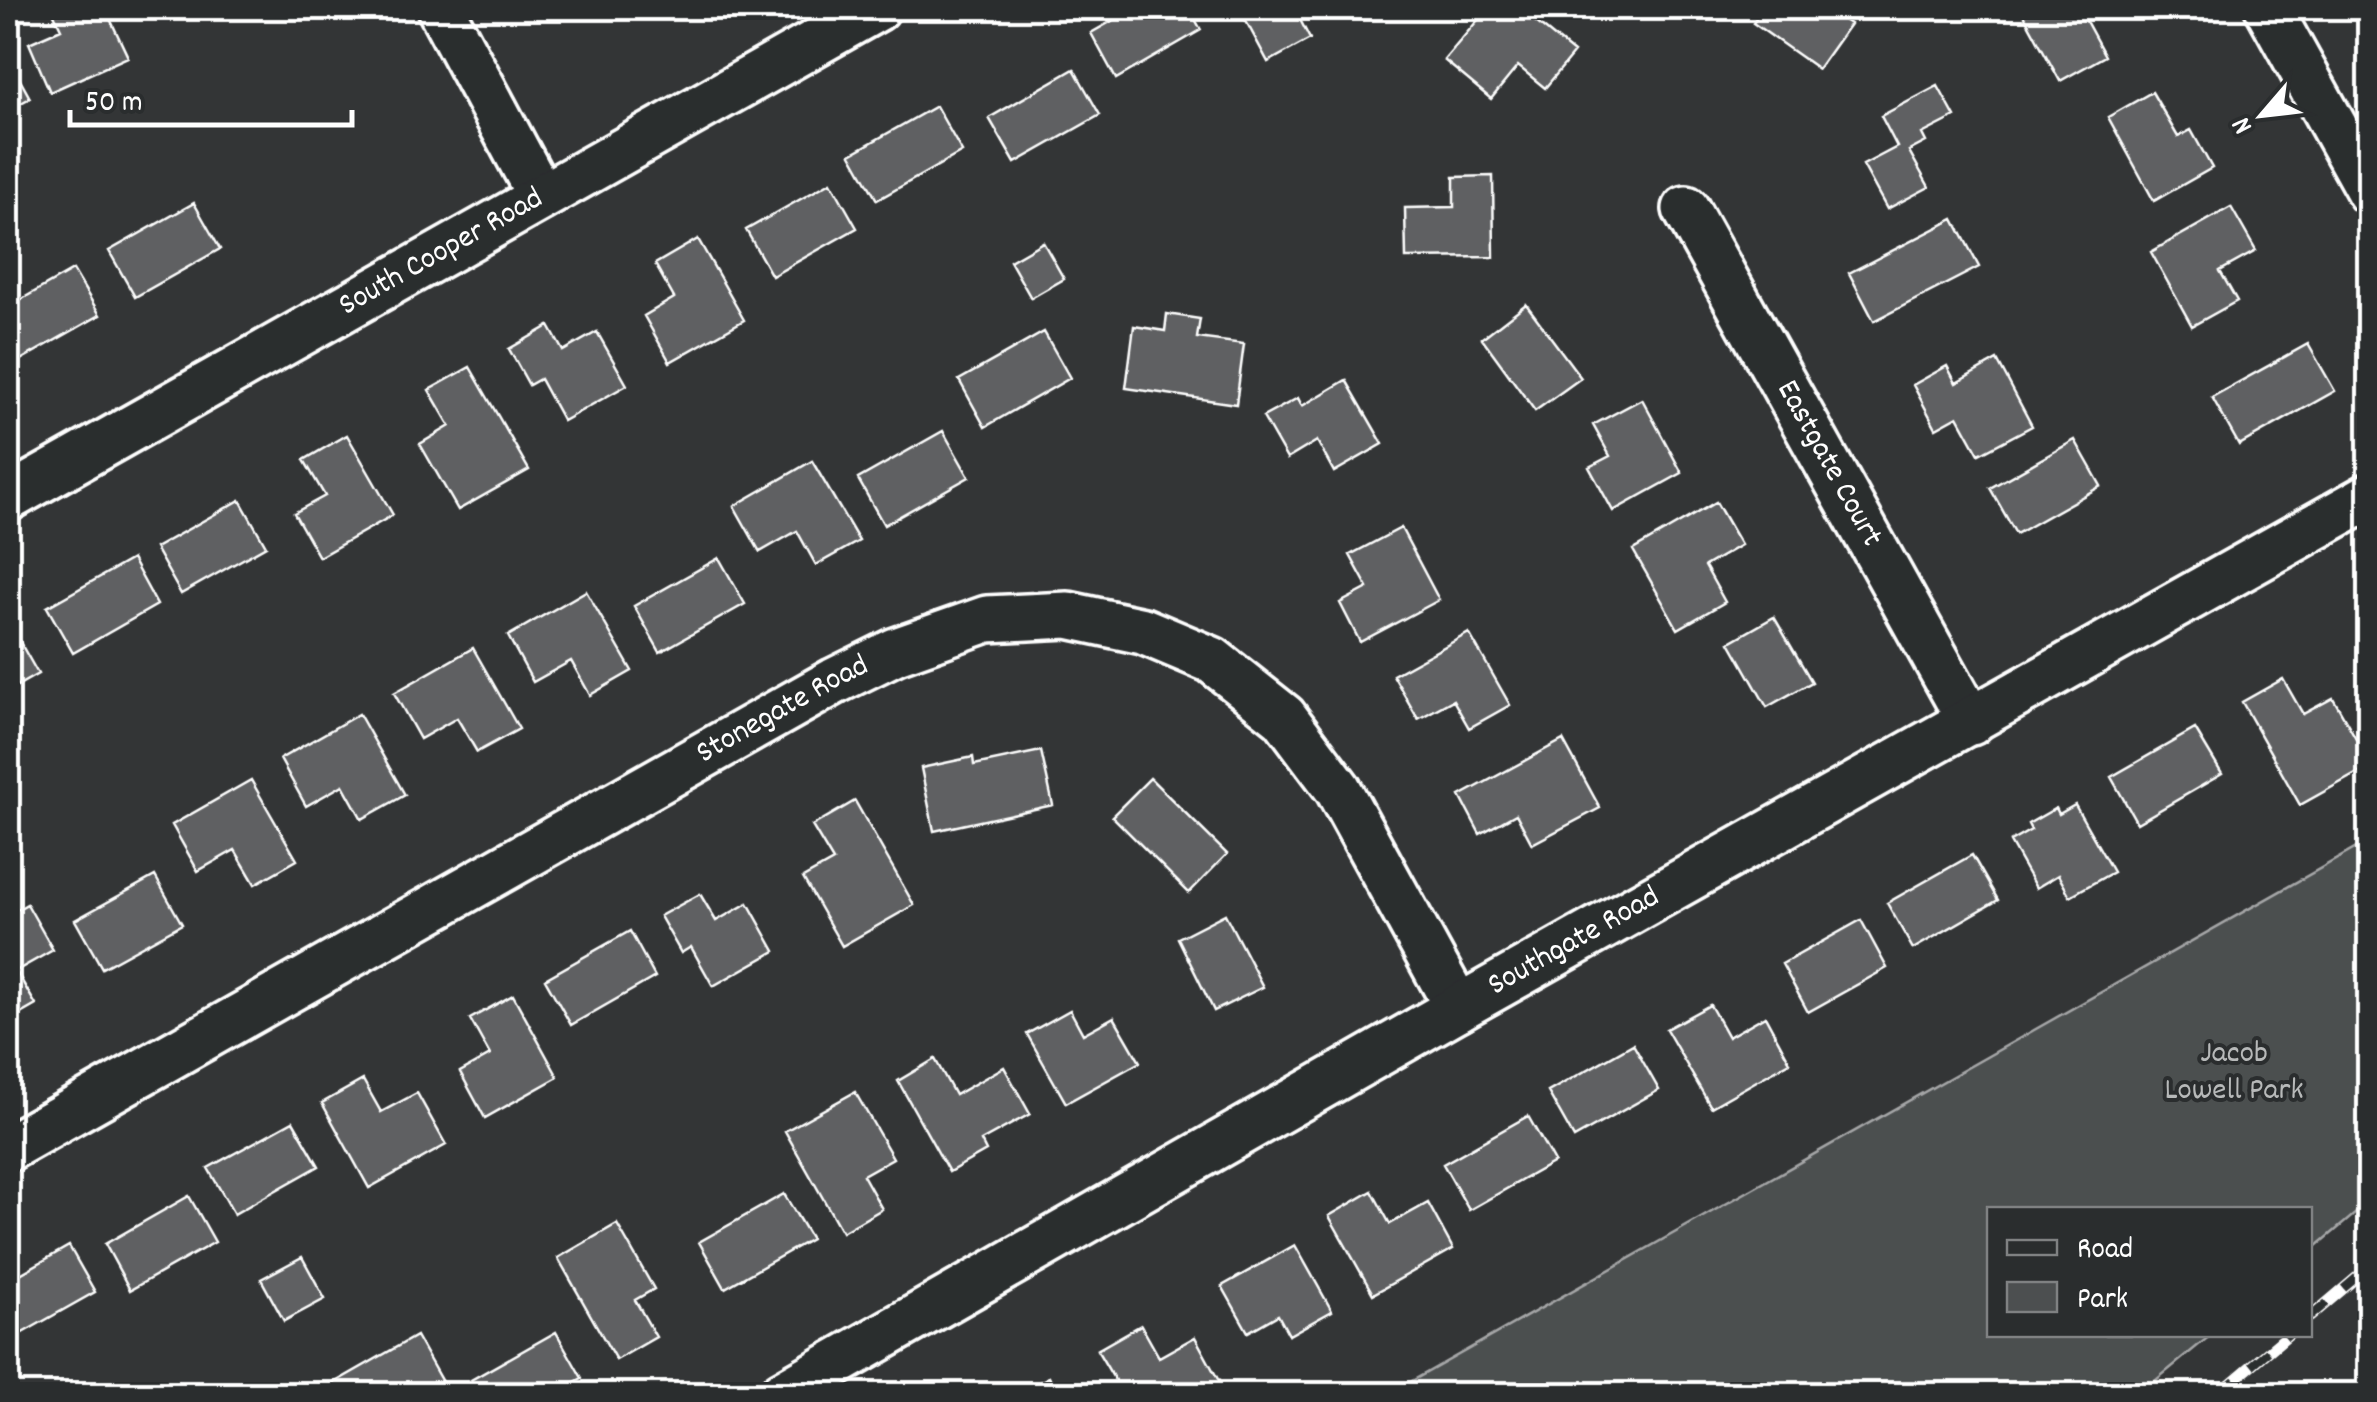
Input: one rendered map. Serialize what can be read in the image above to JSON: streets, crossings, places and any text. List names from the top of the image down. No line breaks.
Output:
{"streets":{"street":["South Cooper Road","Eastgate Court","Stonegate Road","Southgate Road"]},"crossings":[["Eastgate Court","Southgate Road"],["Stonegate Road","Southgate Road"]],"parks":["Jacob Lowell Park"],"legend":["Road","Park"],"scale_bar":"50 m","north":"bottom left"}
